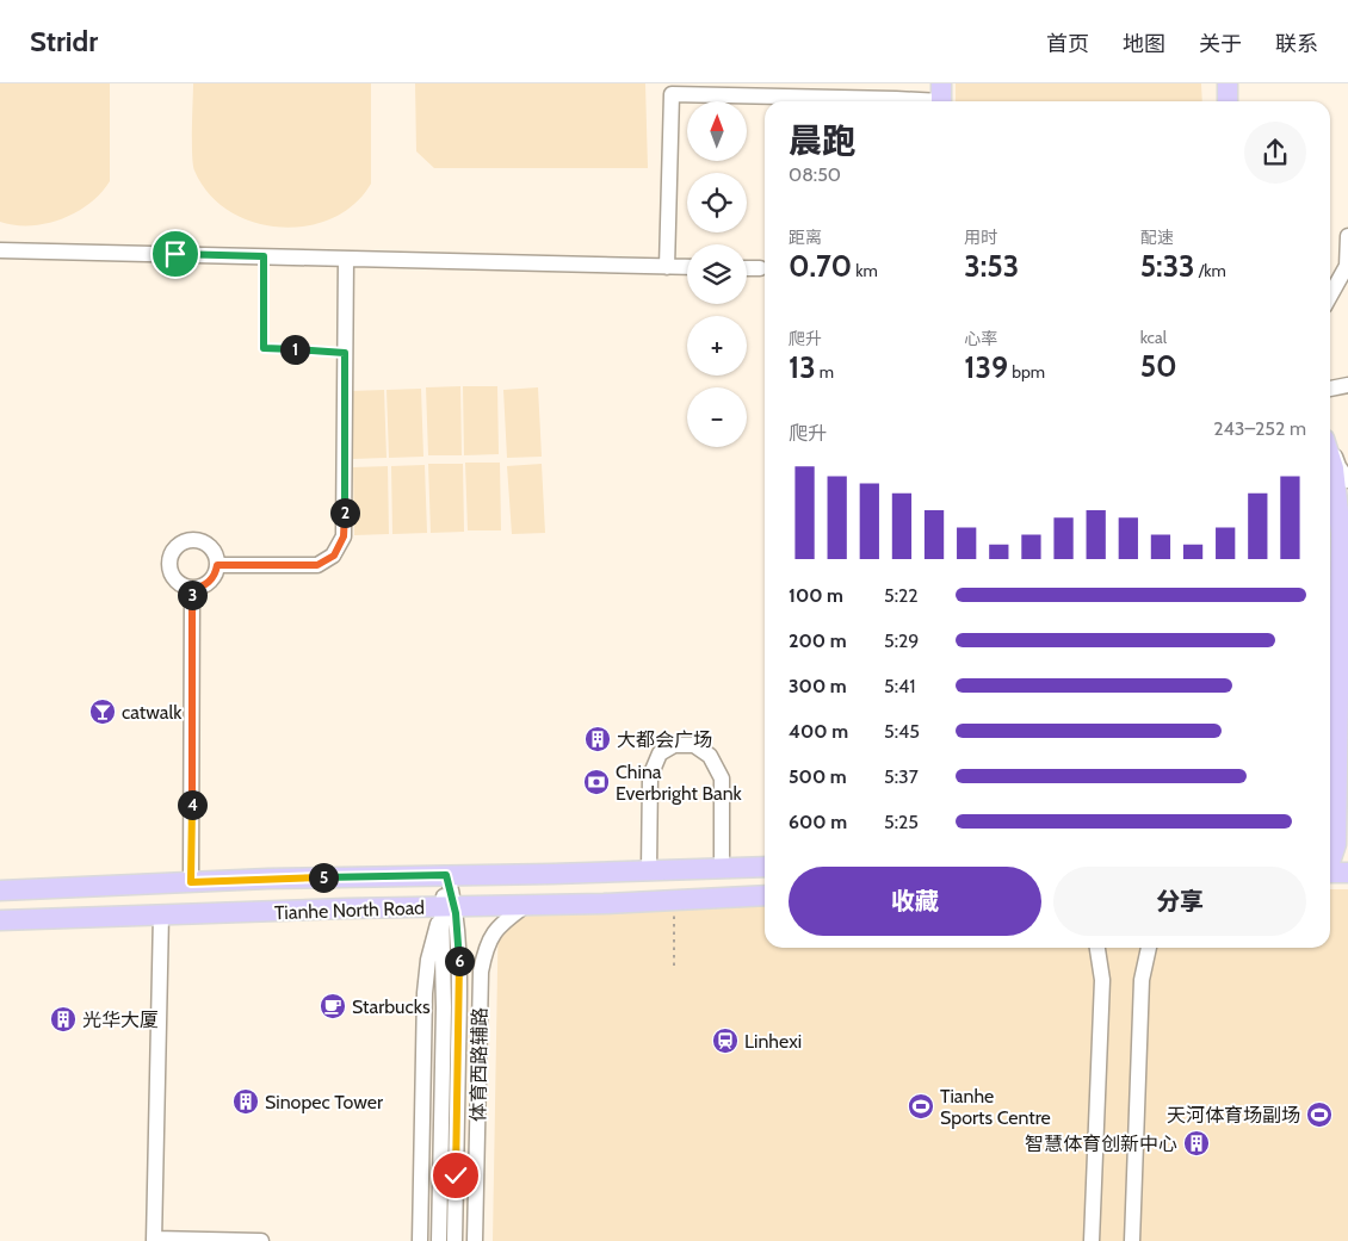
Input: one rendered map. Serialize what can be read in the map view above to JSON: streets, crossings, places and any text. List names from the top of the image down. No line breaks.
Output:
{"streets":{"main road":["Tianhe North Road"],"street":["体育西路辅路"]},"crossings":[["Tianhe North Road","体育西路辅路"]],"places":{"bar":["catwalk"],"building":["大都会广场","光华大厦","Sinopec Tower","智慧体育创新中心"],"bank":["China Everbright Bank"],"cafe":["Starbucks"],"station":["Linhexi"],"sports":["Tianhe Sports Centre","天河体育场副场"]},"north":"top","page":{"header":"Stridr","nav":["首页","地图","关于","联系"],"map_buttons":["+","−"],"heading":["晨跑","08:50"],"stats":[["距离","0.70 km"],["用时","3:53"],["配速","5:33 /km"],["爬升","13 m"],["心率","139 bpm"],["kcal","50"]],"pins":["1","2","3","4","5","6"],"chart":["爬升","243–252 m"],"list":[{"name":"100 m","note":"5:22"},{"name":"200 m","note":"5:29"},{"name":"300 m","note":"5:41"},{"name":"400 m","note":"5:45"},{"name":"500 m","note":"5:37"},{"name":"600 m","note":"5:25"}],"buttons":["收藏","分享"]}}
